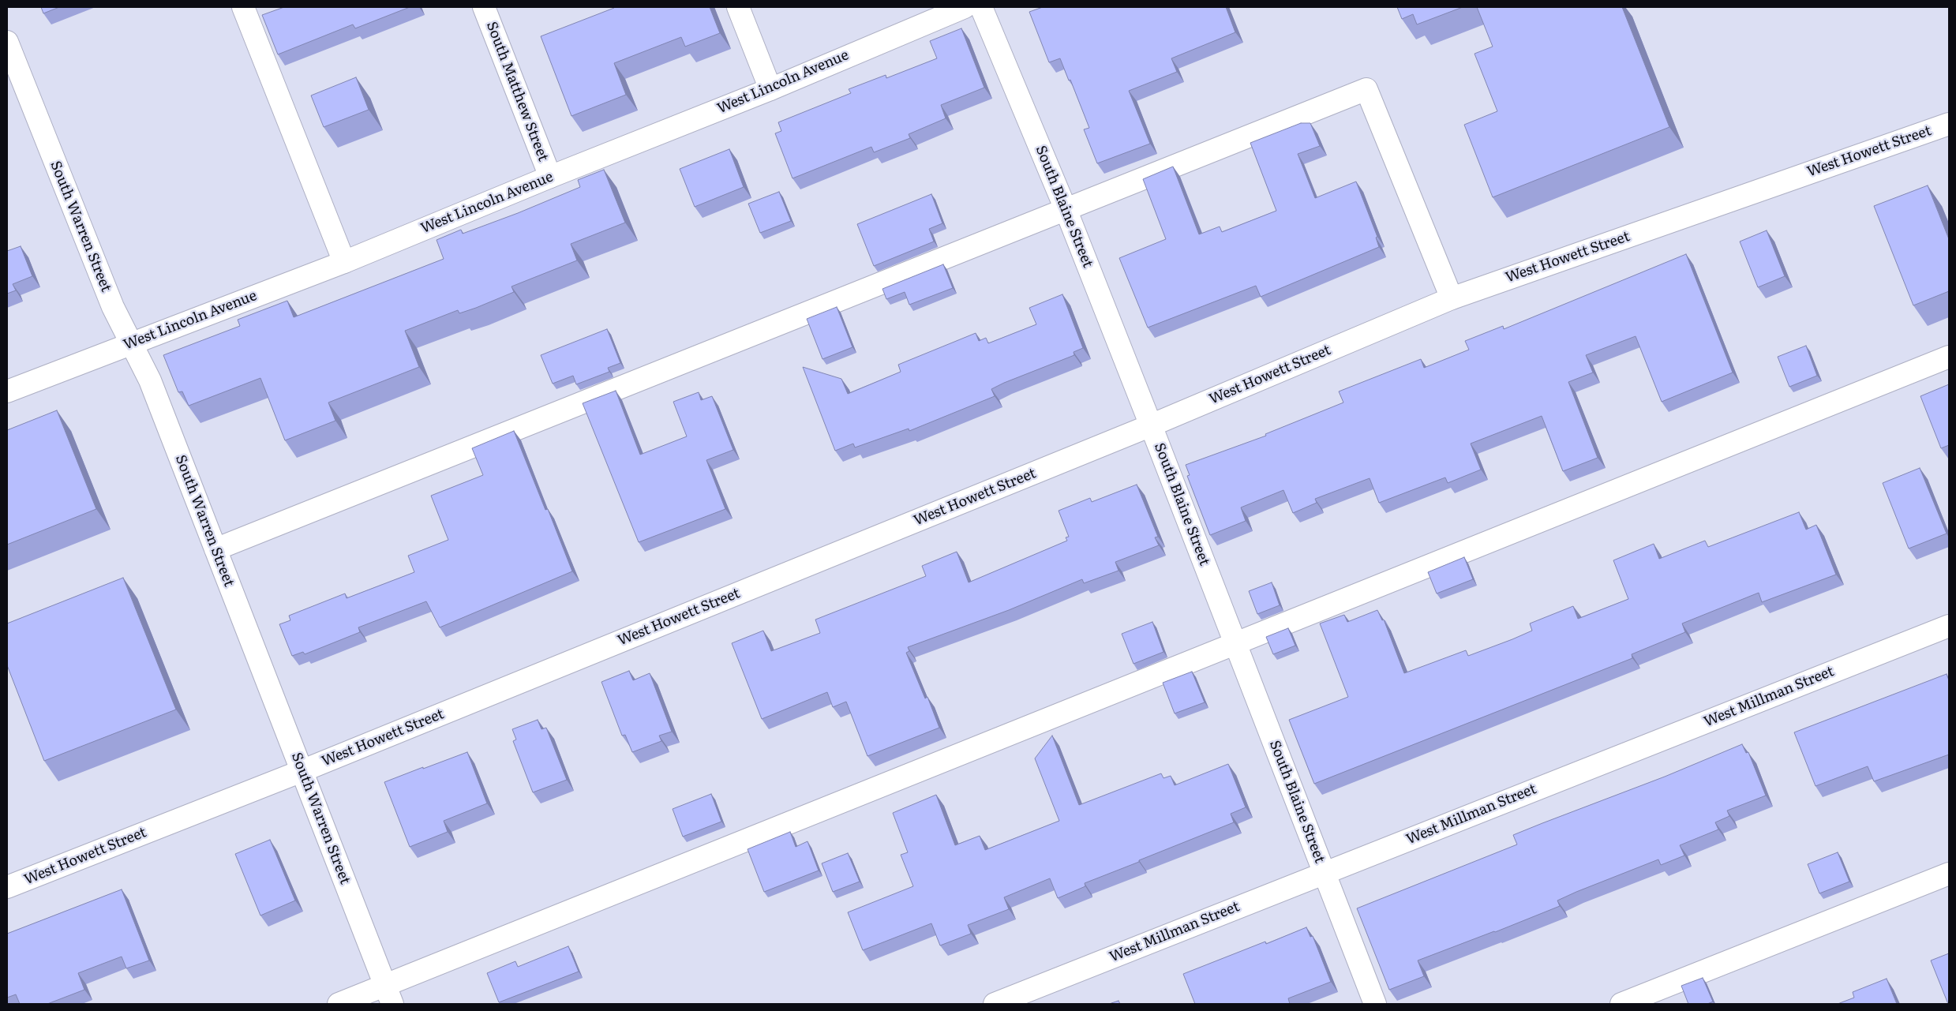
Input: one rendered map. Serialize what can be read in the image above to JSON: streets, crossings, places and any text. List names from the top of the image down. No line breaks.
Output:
{"streets":{"street":["West Lincoln Avenue","South Matthew Street","West Howett Street","South Blaine Street","South Warren Street","West Millman Street"]},"crossings":[["West Lincoln Avenue","South Matthew Street"],["West Lincoln Avenue","South Warren Street"],["West Howett Street","South Blaine Street"],["West Howett Street","South Warren Street"],["South Blaine Street","West Millman Street"]]}
